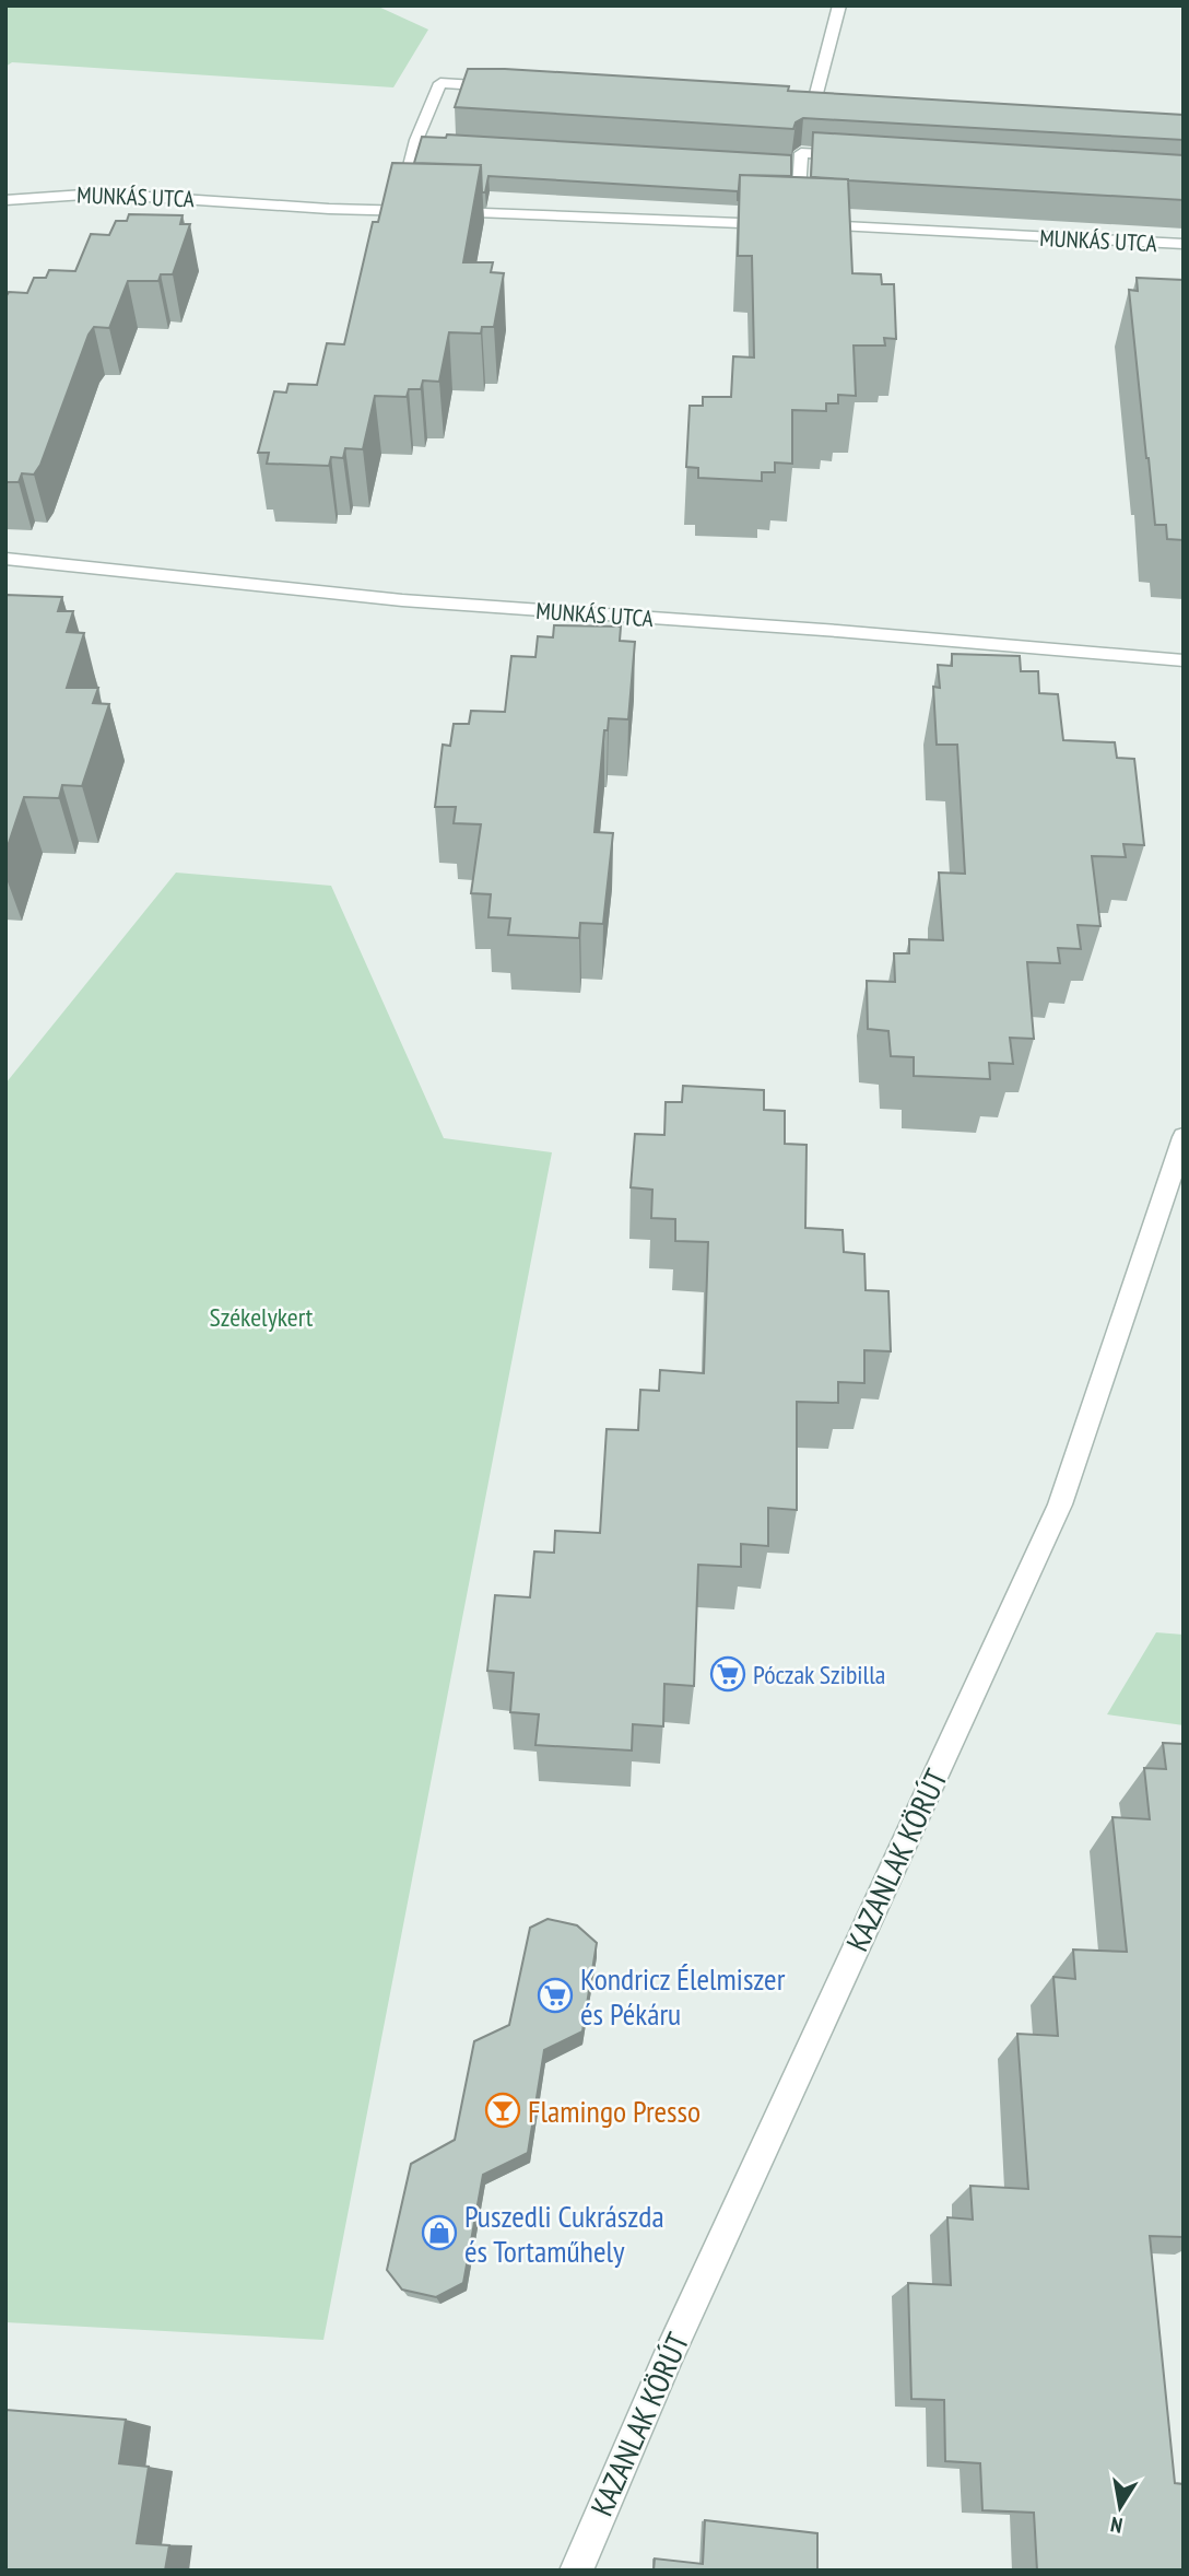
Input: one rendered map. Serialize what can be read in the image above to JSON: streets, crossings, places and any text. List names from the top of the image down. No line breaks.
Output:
{"streets":{"street":["MUNKÁS UTCA","KAZANLAK KÖRÚT"]},"parks":["Székelykert"],"places":{"supermarket":["Póczak Szibilla","Kondricz Élelmiszer és Pékáru"],"bar":["Flamingo Presso"],"shop":["Puszedli Cukrászda és Tortaműhely"]},"north":"bottom"}
